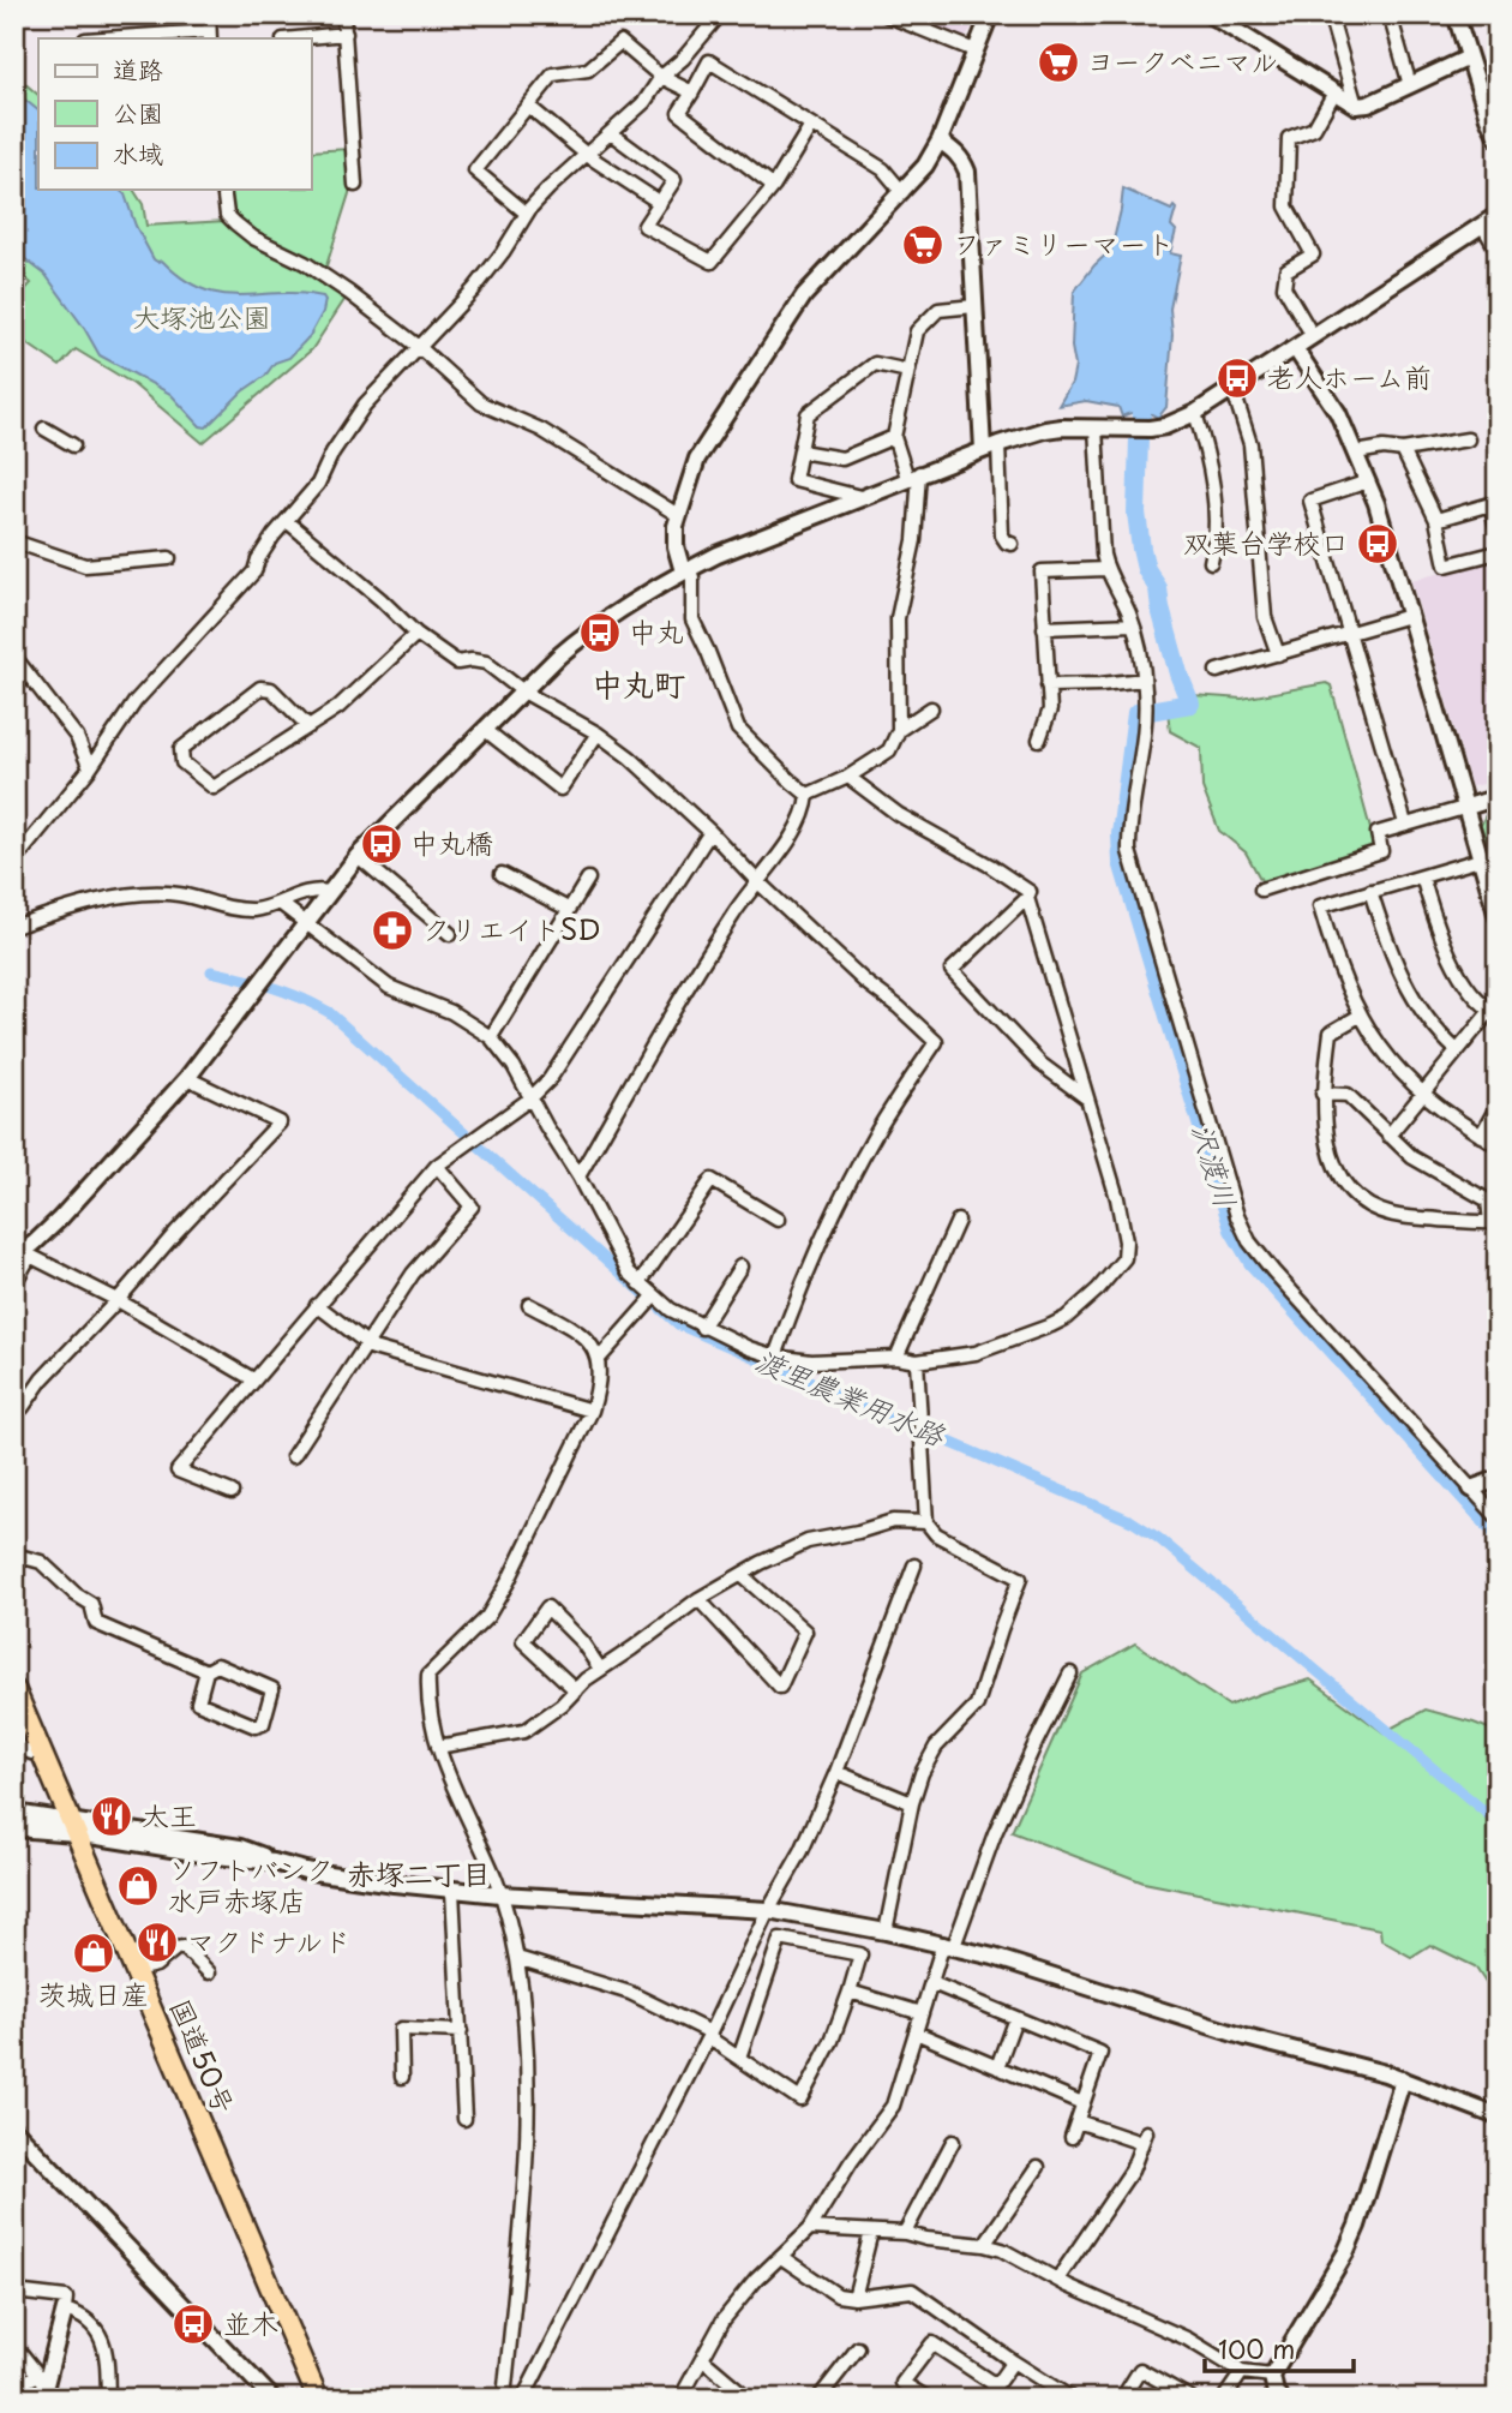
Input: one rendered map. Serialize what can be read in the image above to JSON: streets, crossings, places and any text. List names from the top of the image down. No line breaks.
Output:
{"streets":{"highway":["国道50号"]},"districts":["中丸町","赤塚二丁目"],"water":["沢渡川","渡里農業用水路"],"parks":["大塚池公園"],"places":{"supermarket":["ヨークベニマル","ファミリーマート"],"bus stop":["老人ホーム前","双葉台学校口","中丸","中丸橋","並木"],"pharmacy":["クリエイトSD"],"restaurant":["大王","マクドナルド"],"shop":["ソフトバンク 水戸赤塚店","茨城日産"]},"legend":["道路","公園","水域"],"scale_bar":"100 m"}
